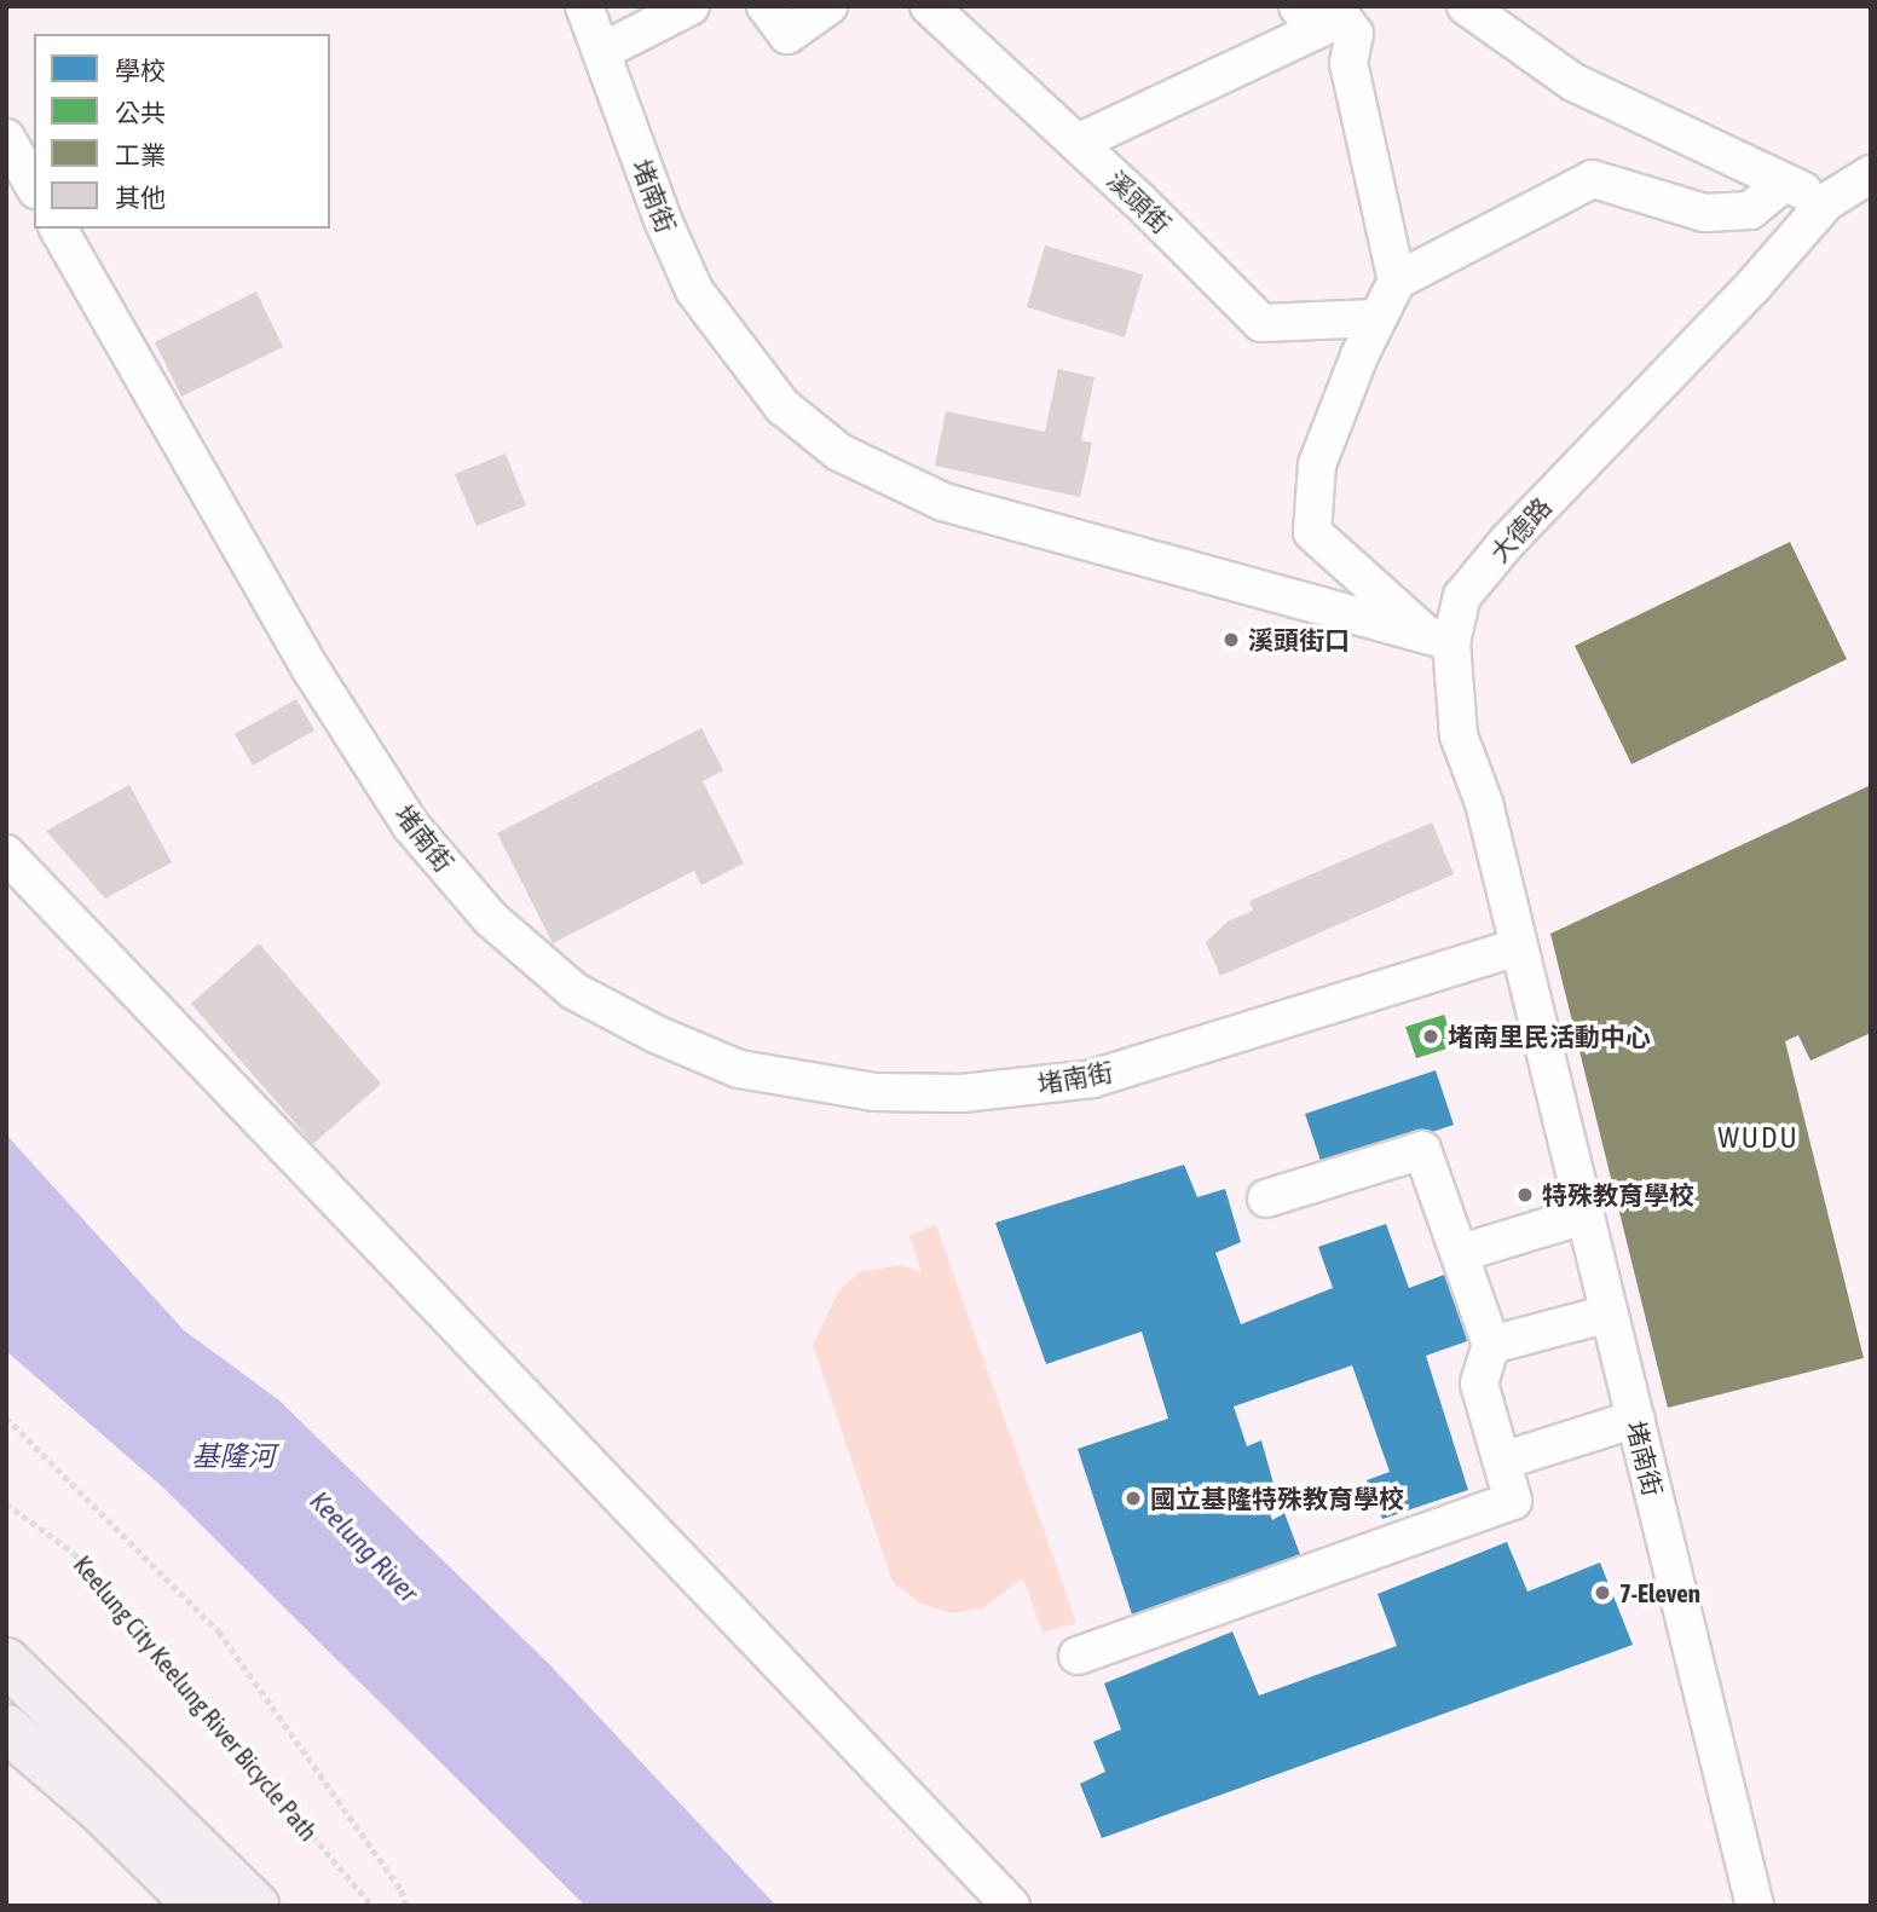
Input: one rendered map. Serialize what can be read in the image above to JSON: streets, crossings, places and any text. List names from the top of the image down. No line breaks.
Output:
{"streets":{"street":["堵南街","溪頭街","大德路"],"path":["Keelung City Keelung River Bicycle Path"]},"crossings":[["堵南街","大德路"]],"districts":["WUDU"],"water":["基隆河","Keelung River"],"places":["溪頭街口","堵南里民活動中心","特殊教育學校","國立基隆特殊教育學校","7-Eleven"],"legend":["學校","公共","工業","其他"]}
